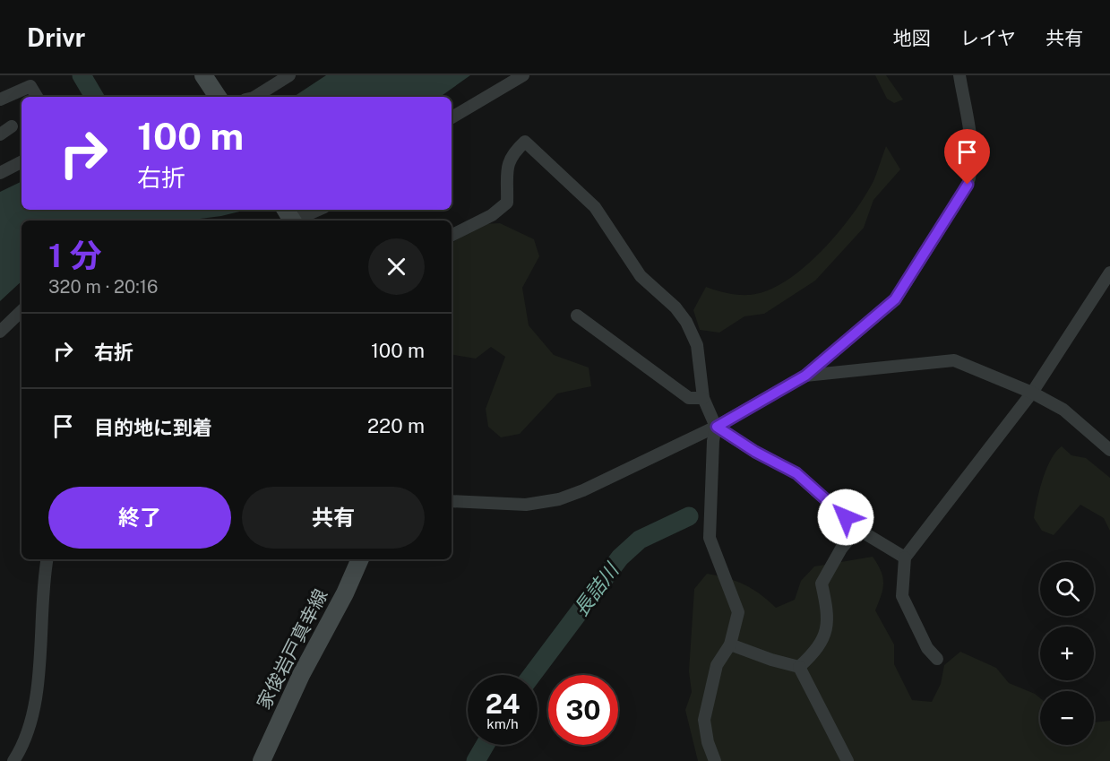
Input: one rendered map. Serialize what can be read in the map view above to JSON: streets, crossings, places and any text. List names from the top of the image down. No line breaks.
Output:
{"streets":{"main road":["家俊岩戸真幸線"]},"water":["長詰川"],"page":{"header":"Drivr","nav":["地図","レイヤ","共有"],"turn":["100 m","右折"],"heading":["1 分","320 m · 20:16"],"list":[{"name":"右折","value":"100 m"},{"name":"目的地に到着","value":"220 m"}],"buttons":["終了","共有"],"map_buttons":["+","−"],"speed":"24 km/h","limit":"30"}}
